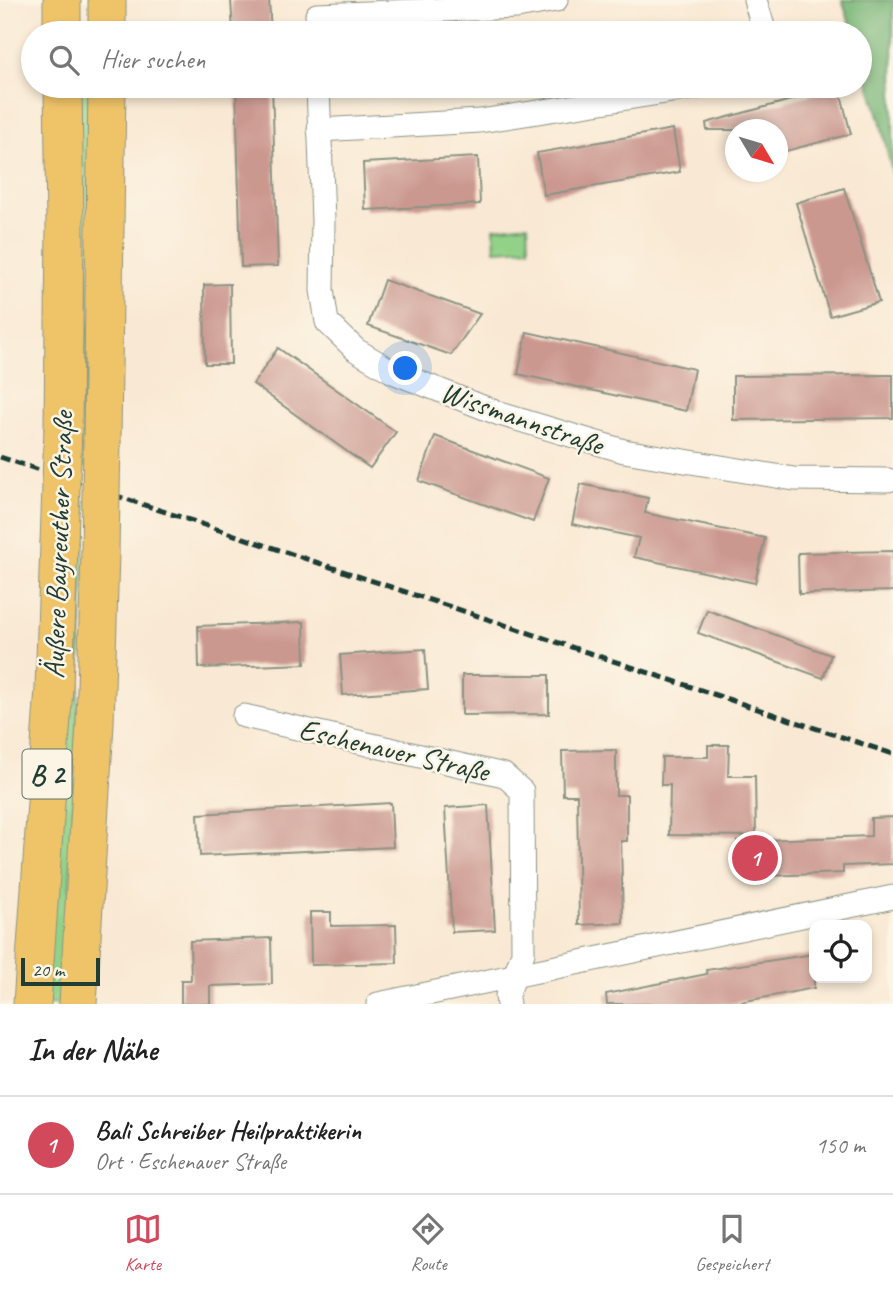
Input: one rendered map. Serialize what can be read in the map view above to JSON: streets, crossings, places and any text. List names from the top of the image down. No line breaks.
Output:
{"streets":{"main road":["Äußere Bayreuther Straße","B 2"],"street":["Wissmannstraße","Eschenauer Straße"]},"scale_bar":"20 m","north":"bottom right","page":{"search":"Hier suchen","pins":"1","scale":"20 m","heading":"In der Nähe","list":[{"mark":"1","name":"Bali Schreiber Heilpraktikerin","note":"Ort · Eschenauer Straße","value":"150 m"}],"nav":["Karte","Route","Gespeichert"]}}
